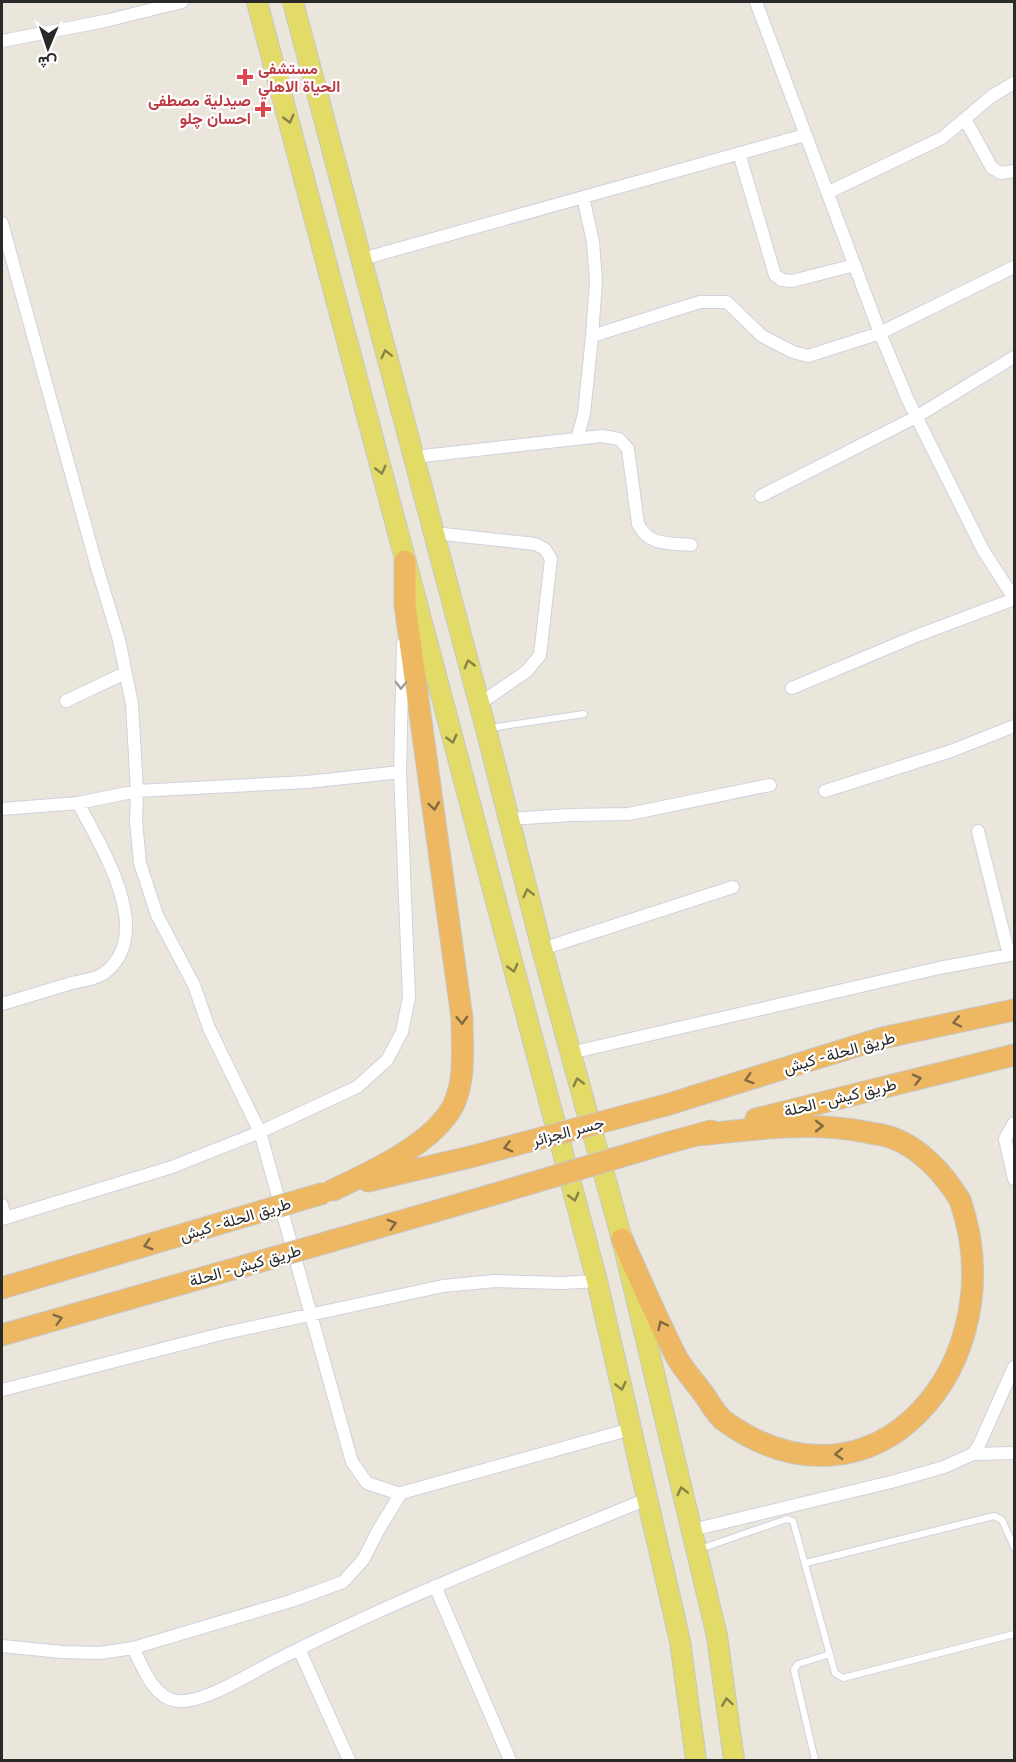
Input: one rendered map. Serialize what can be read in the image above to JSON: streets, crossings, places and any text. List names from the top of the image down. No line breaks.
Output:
{"streets":{"highway":["طريق الحلة - كيش","طريق كيش - الحلة","جسر الجزائر"]},"crossings":[["طريق الحلة - كيش","جسر الجزائر"]],"one_way":["طريق الحلة - كيش","طريق كيش - الحلة","جسر الجزائر"],"places":{"health":["مستشفى الحياة الاهلي","صيدلية مصطفى احسان چلو"]},"north":"bottom"}
